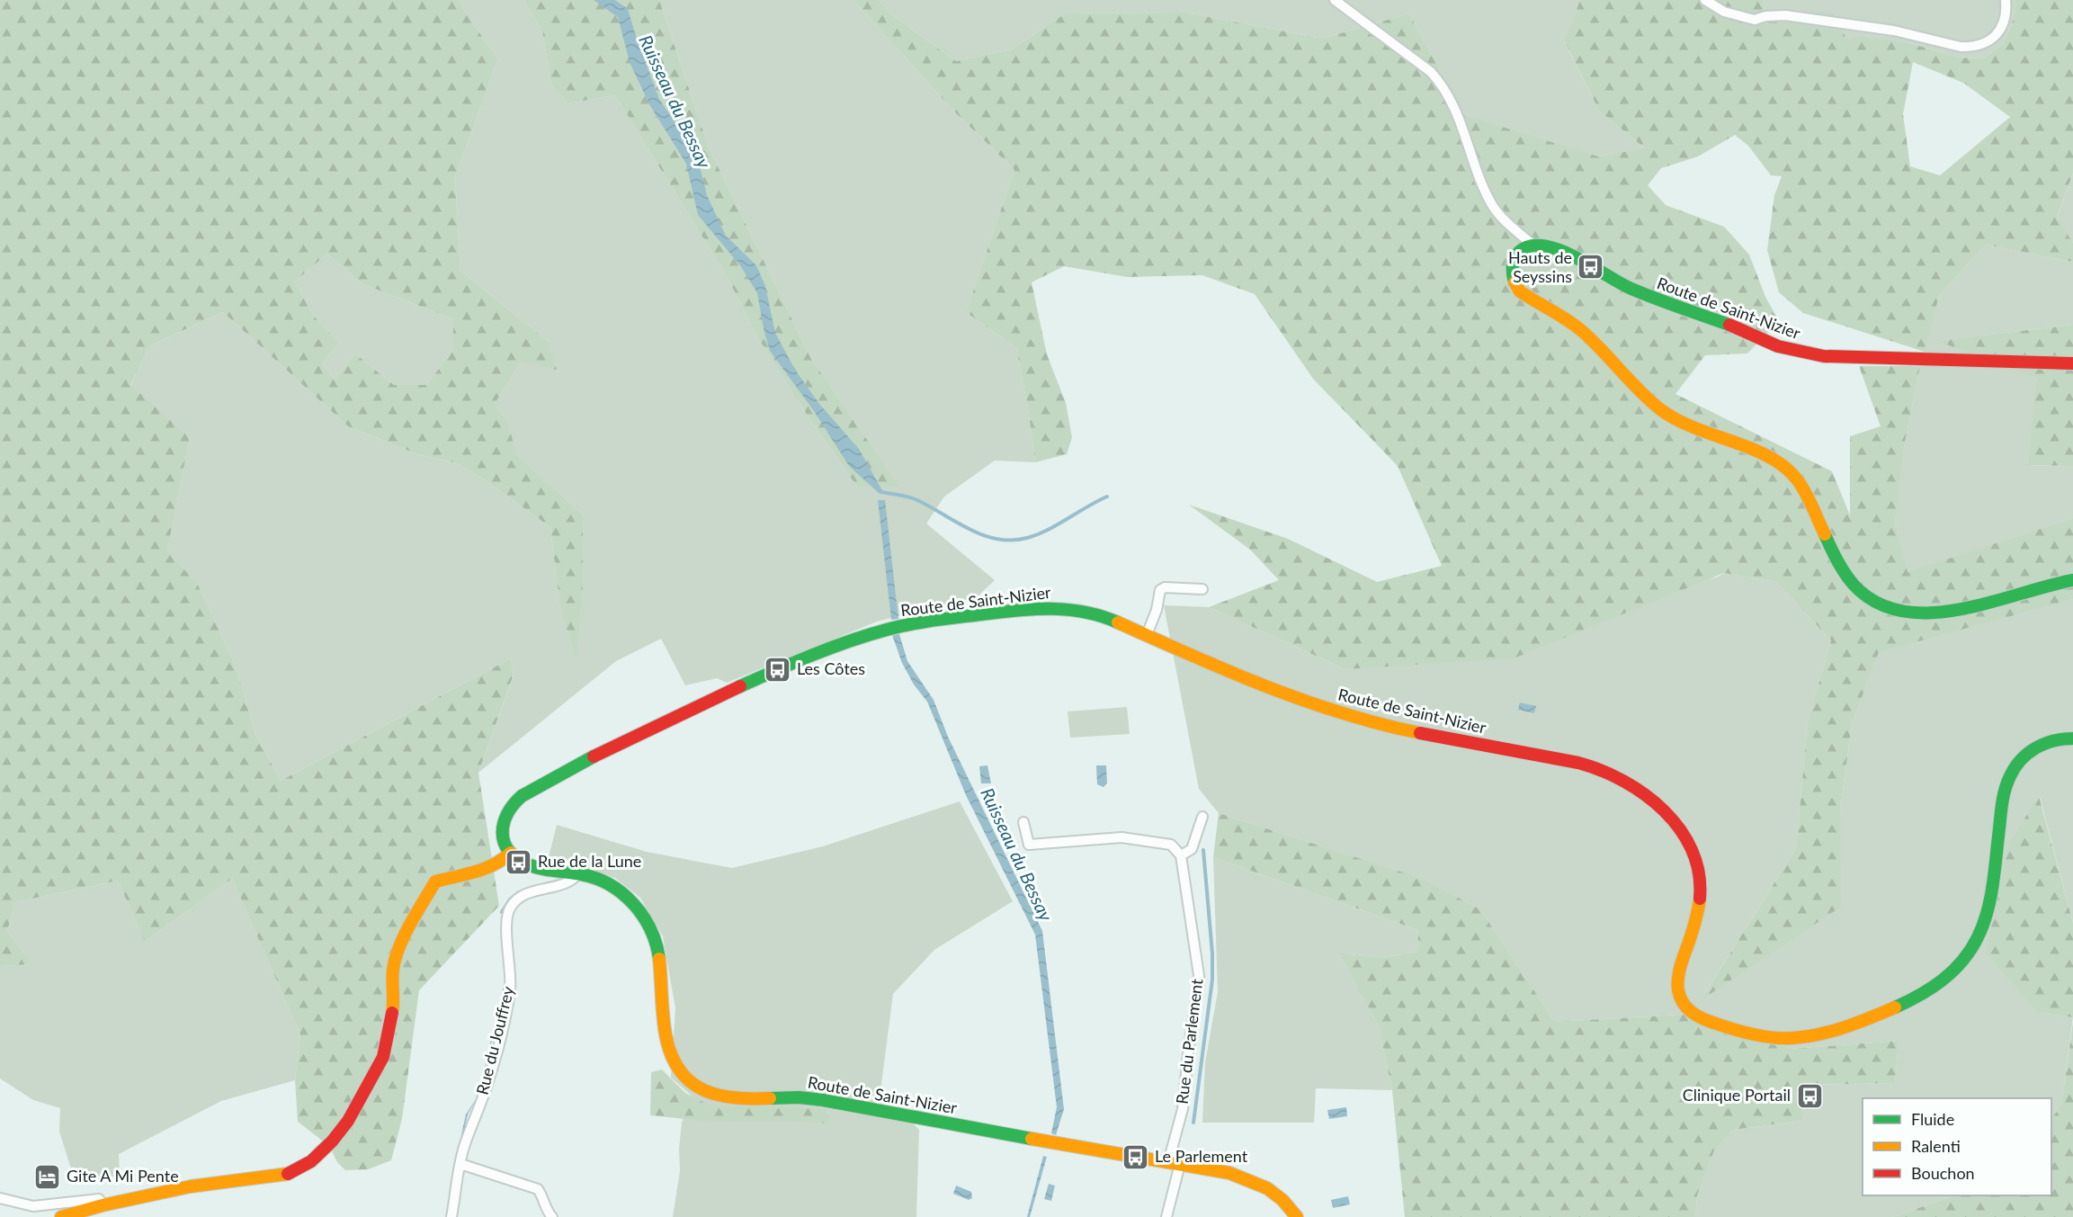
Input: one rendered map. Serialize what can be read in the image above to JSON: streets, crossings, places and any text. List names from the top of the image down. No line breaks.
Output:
{"streets":{"main road":["Route de Saint-Nizier"],"street":["Rue du Jouffrey","Rue du Parlement"]},"crossings":[["Route de Saint-Nizier","Rue du Jouffrey"],["Route de Saint-Nizier","Rue du Parlement"]],"water":["Ruisseau du Bessay"],"places":{"bus stop":["Hauts de Seyssins","Les Côtes","Rue de la Lune","Clinique Portail","Le Parlement"],"hotel":["Gite A Mi Pente"]},"legend":["Fluide","Ralenti","Bouchon"]}
